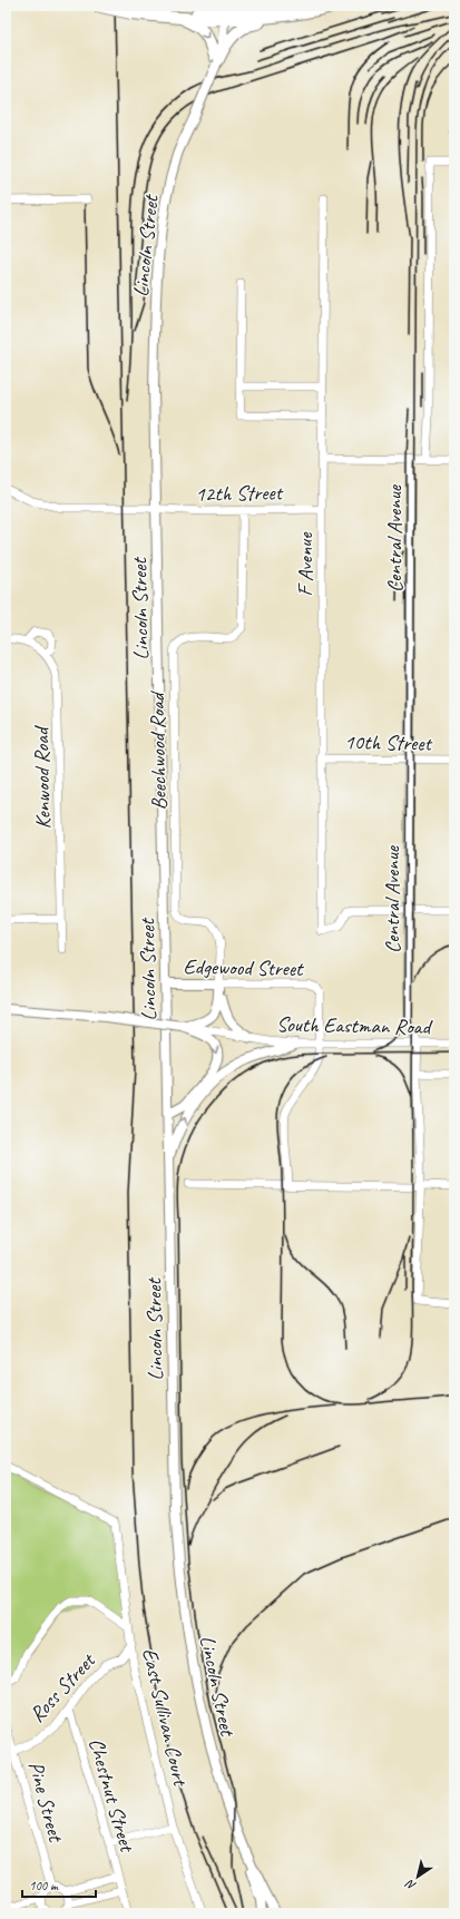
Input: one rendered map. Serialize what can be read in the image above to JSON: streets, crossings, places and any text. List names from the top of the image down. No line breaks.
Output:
{"streets":{"main road":["Lincoln Street","Edgewood Street"],"street":["12th Street","Central Avenue","F Avenue","10th Street","Beechwood Road","Kenwood Road","South Eastman Road","Ross Street","East Sullivan Court","Chestnut Street","Pine Street"]},"crossings":[["Lincoln Street","12th Street"],["Lincoln Street","Edgewood Street"],["12th Street","F Avenue"],["12th Street","Beechwood Road"],["Central Avenue","F Avenue"],["Central Avenue","10th Street"],["Central Avenue","South Eastman Road"],["F Avenue","10th Street"],["Beechwood Road","Edgewood Street"],["Edgewood Street","South Eastman Road"],["Ross Street","East Sullivan Court"],["Ross Street","Chestnut Street"],["Ross Street","Pine Street"]],"scale_bar":"100 m","north":"bottom left"}
